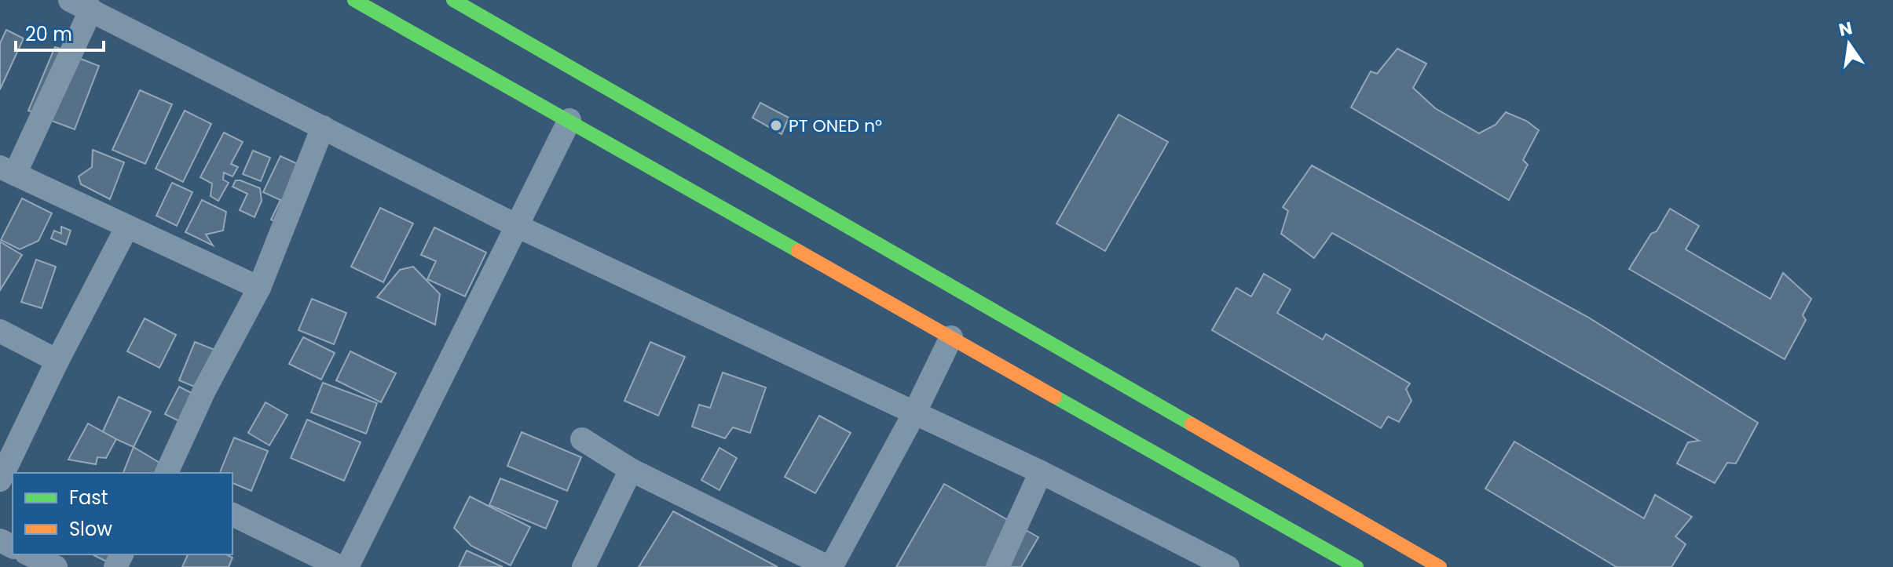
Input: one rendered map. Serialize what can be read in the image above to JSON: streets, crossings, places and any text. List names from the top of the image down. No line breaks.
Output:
{"places":["PT ONED n°"],"legend":["Fast","Slow"],"scale_bar":"20 m","north":"top"}
